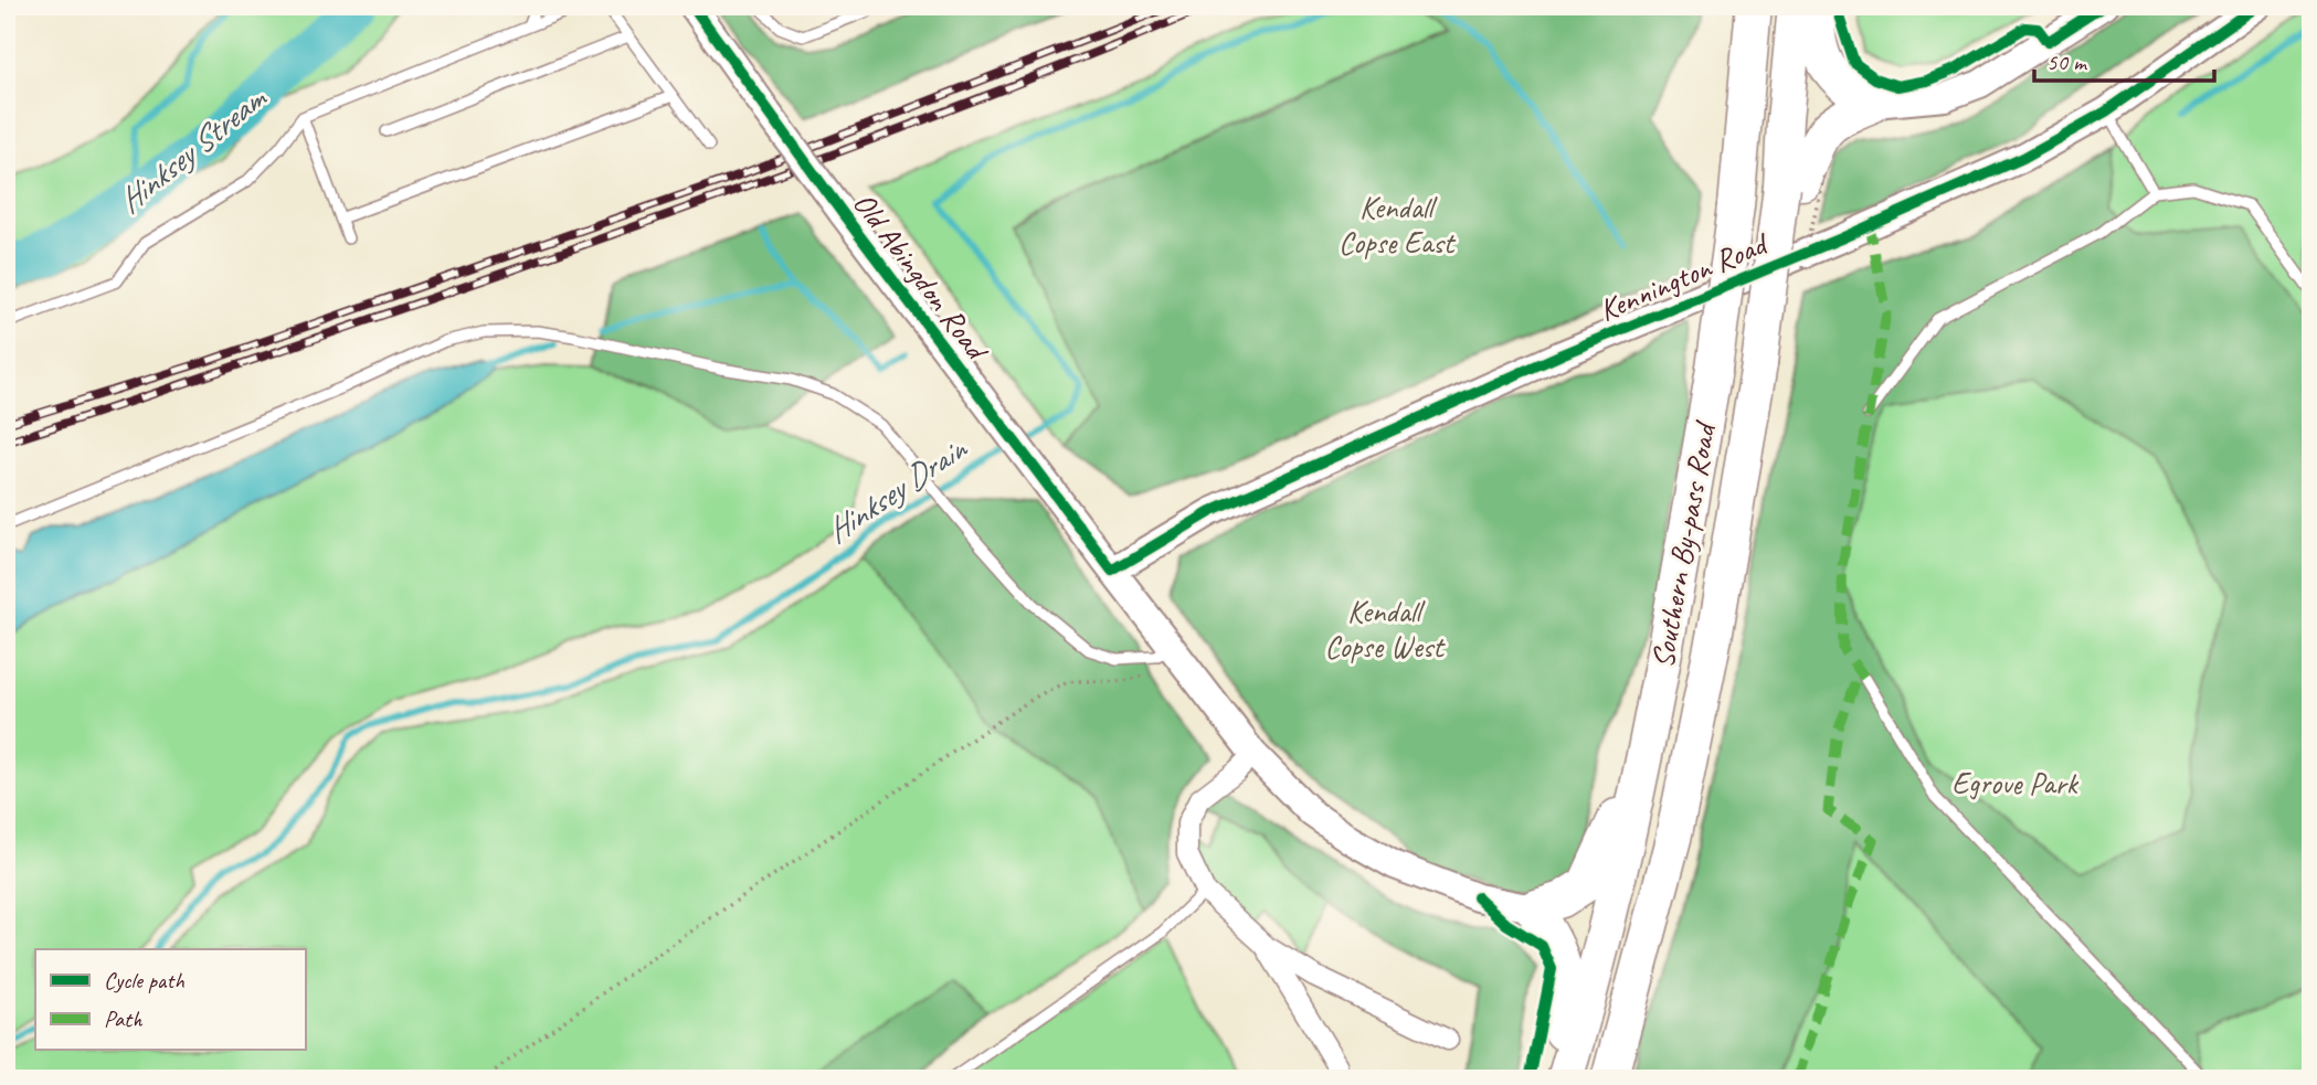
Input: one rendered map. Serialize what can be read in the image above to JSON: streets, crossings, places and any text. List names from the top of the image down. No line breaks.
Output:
{"streets":{"highway":["Southern By-pass Road"],"street":["Old Abingdon Road","Kennington Road"]},"crossings":[["Old Abingdon Road","Kennington Road"]],"water":["Hinksey Stream","Hinksey Drain"],"parks":["Kendall Copse East","Kendall Copse West","Egrove Park"],"legend":["Cycle path","Path"],"scale_bar":"50 m"}
